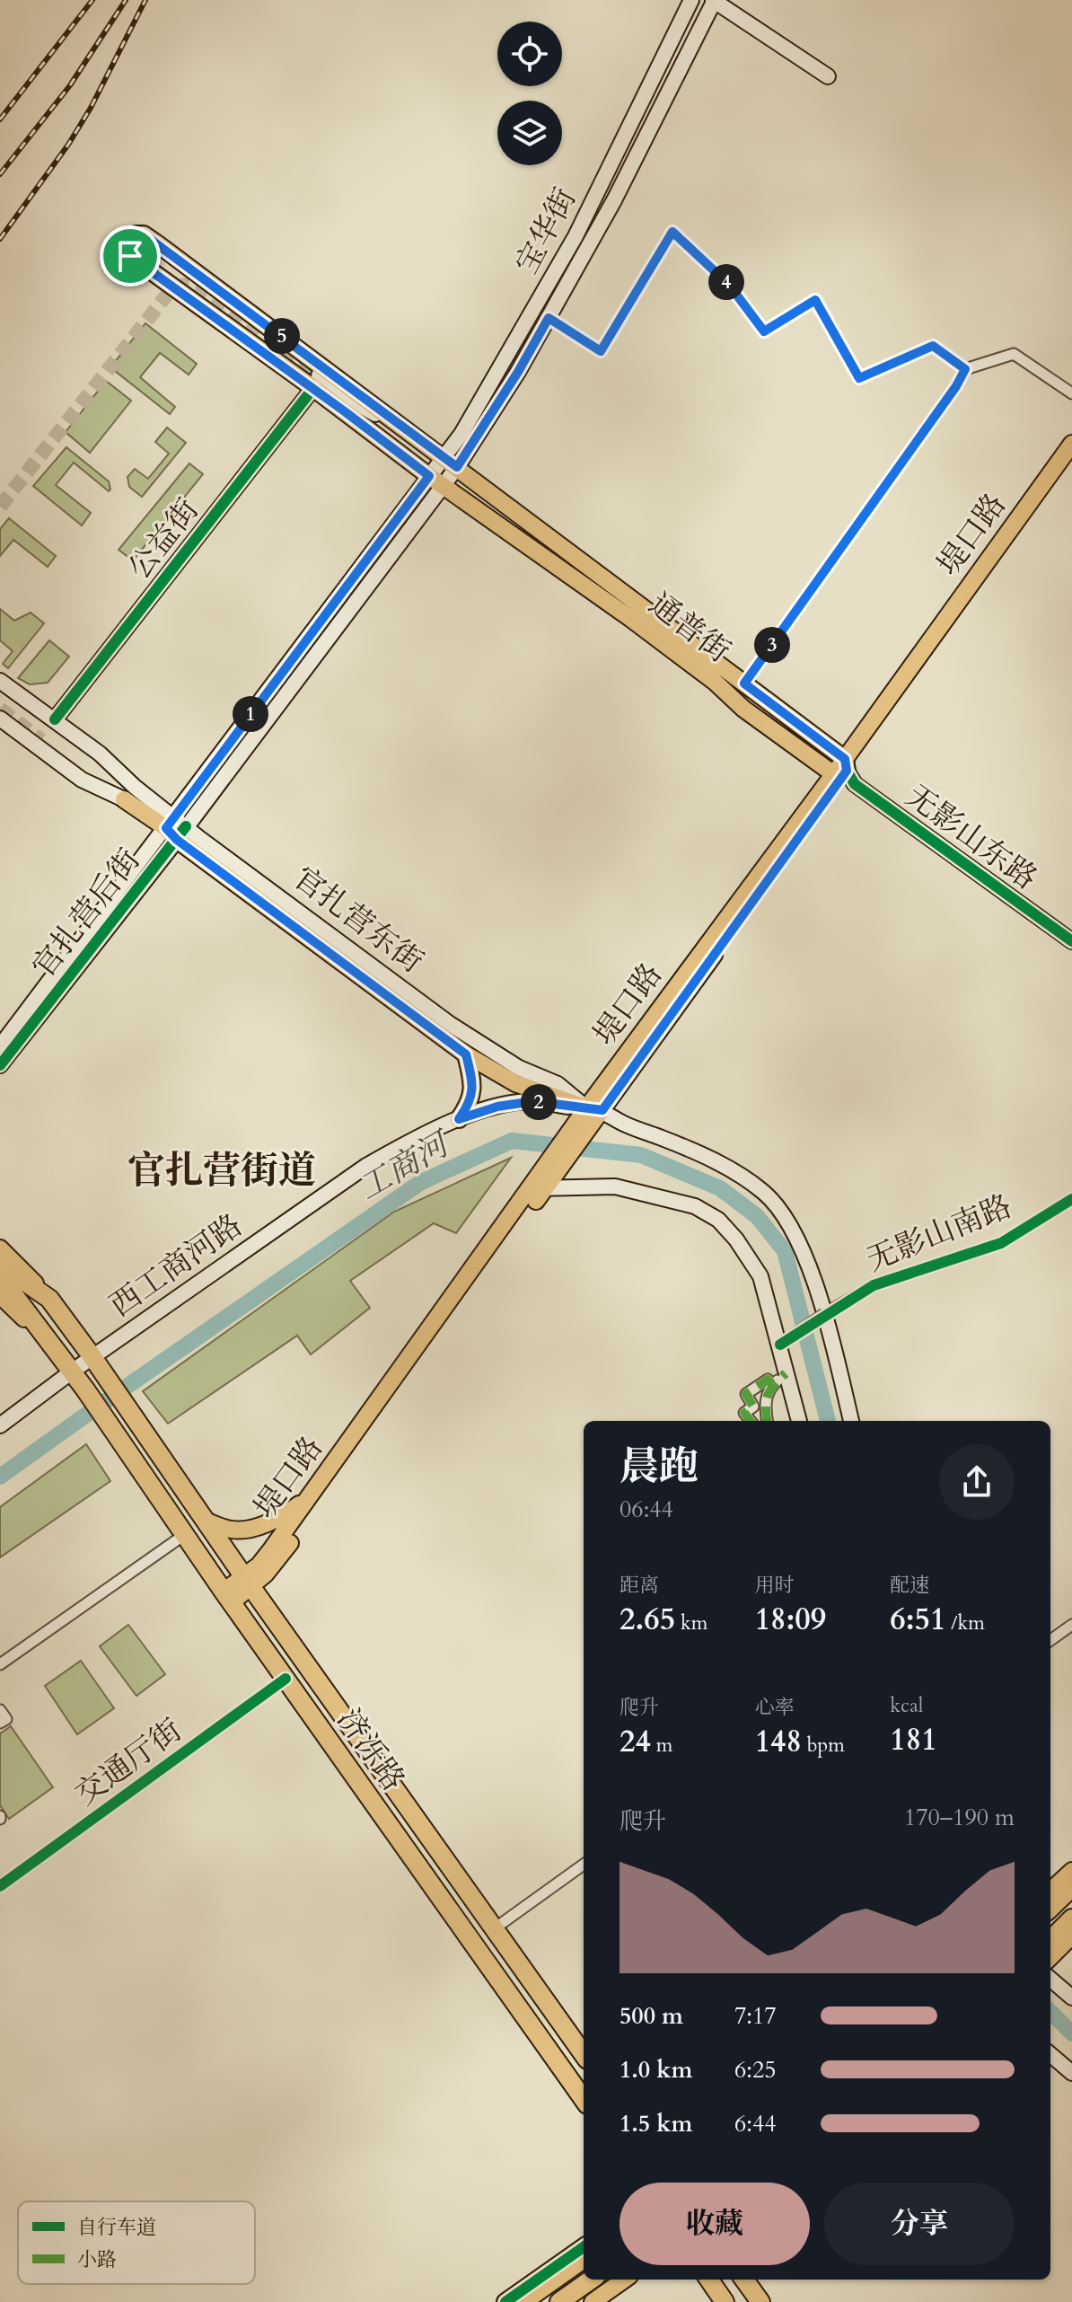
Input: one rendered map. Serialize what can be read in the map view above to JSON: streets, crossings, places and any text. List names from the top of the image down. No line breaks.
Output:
{"streets":{"highway":["济泺路"],"main road":["宝华街","堤口路","公益街","通普街","无影山东路","官扎营后街","官扎营东街","西工商河路"],"street":["无影山南路","交通厅街"]},"crossings":[["宝华街","通普街"],["宝华街","官扎营后街"],["堤口路","通普街"],["堤口路","无影山东路"],["堤口路","官扎营东街"],["堤口路","西工商河路"],["堤口路","济泺路"],["公益街","通普街"],["公益街","官扎营东街"],["通普街","无影山东路"],["通普街","官扎营后街"],["官扎营后街","官扎营东街"],["官扎营东街","西工商河路"],["无影山南路","西工商河路"],["西工商河路","济泺路"],["济泺路","交通厅街"]],"districts":["官扎营街道"],"water":["工商河"],"legend":["自行车道","小路"],"page":{"pins":["4","5","3","1","2"],"heading":["晨跑","06:44"],"stats":[["距离","2.65 km"],["用时","18:09"],["配速","6:51 /km"],["爬升","24 m"],["心率","148 bpm"],["kcal","181"]],"chart":["爬升","170–190 m"],"list":[{"name":"500 m","note":"7:17"},{"name":"1.0 km","note":"6:25"},{"name":"1.5 km","note":"6:44"}],"buttons":["收藏","分享"]}}
